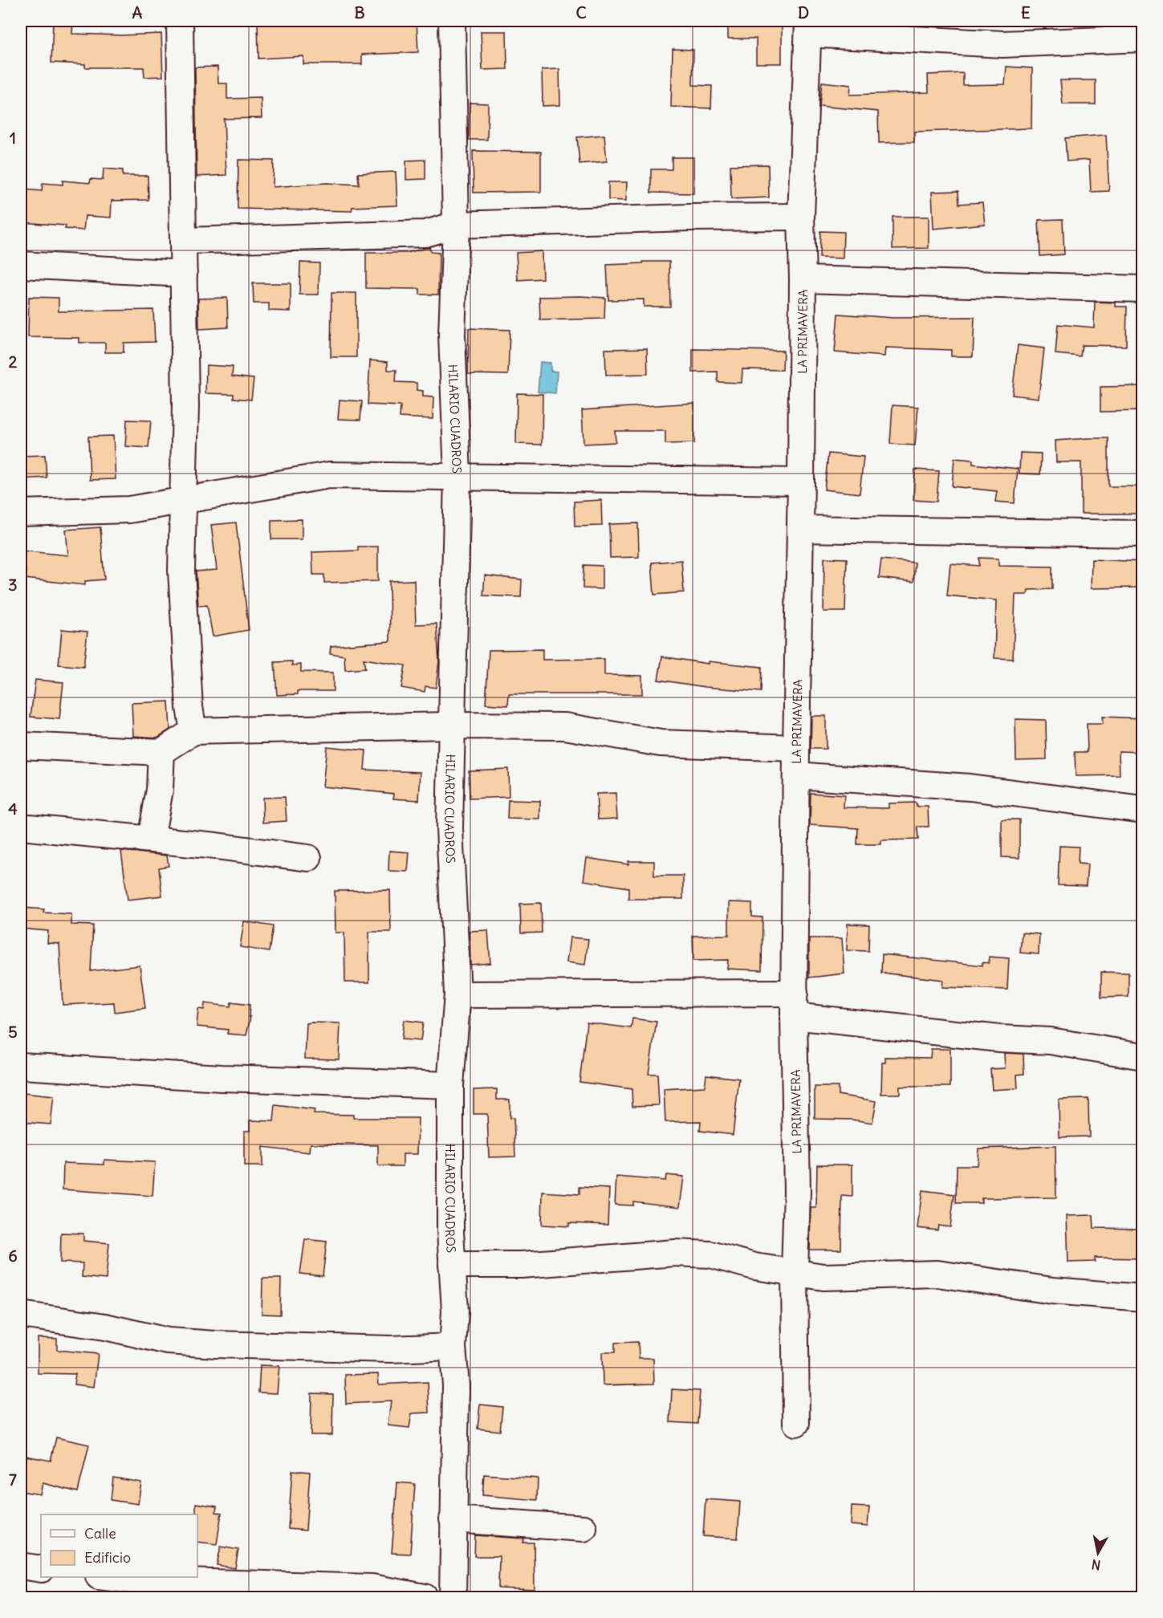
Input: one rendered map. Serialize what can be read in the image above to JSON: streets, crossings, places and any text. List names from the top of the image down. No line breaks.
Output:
{"streets":{"street":["LA PRIMAVERA","HILARIO CUADROS"]},"legend":["Calle","Edificio"],"north":"bottom","grid":{"columns":["A","B","C","D","E"],"rows":["1","2","3","4","5","6","7"]}}
